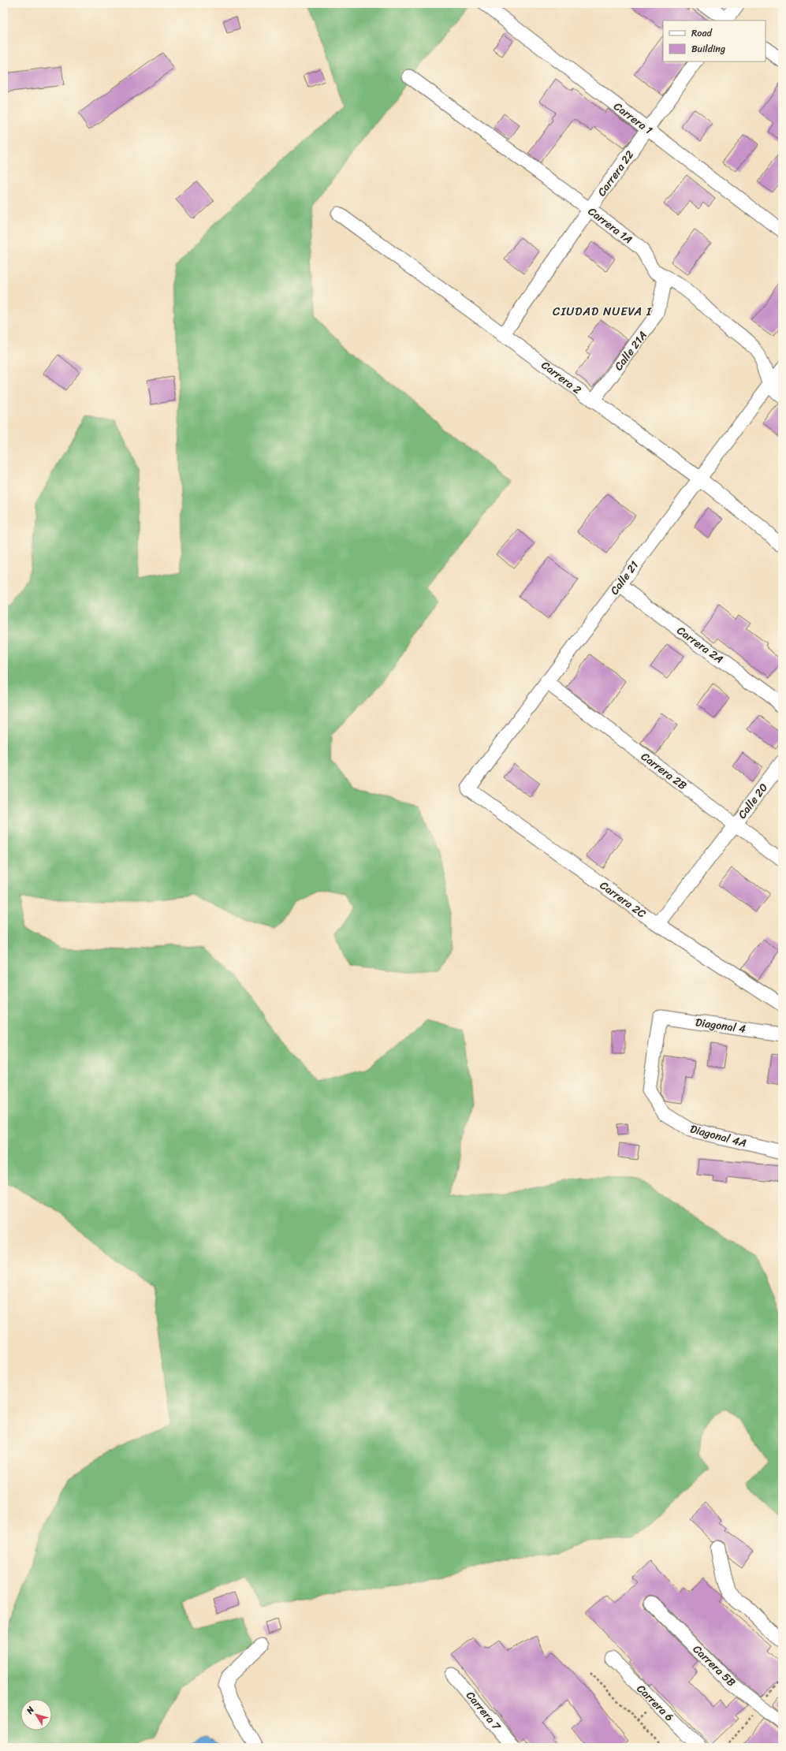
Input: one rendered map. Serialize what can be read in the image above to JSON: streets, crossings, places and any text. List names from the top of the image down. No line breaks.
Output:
{"streets":{"street":["Carrera 1","Carrera 22","Carrera 1A","Calle 21A","Carrera 2","Calle 21","Carrera 2A","Carrera 2B","Calle 20","Carrera 2C","Diagonal 4","Diagonal 4A","Carrera 5B","Carrera 6","Carrera 7"]},"crossings":[["Carrera 1","Carrera 22"],["Carrera 22","Carrera 1A"],["Carrera 22","Carrera 2"],["Carrera 1A","Calle 21A"],["Carrera 1A","Calle 21"],["Calle 21A","Carrera 2"],["Carrera 2","Calle 21"],["Calle 21","Carrera 2A"],["Calle 21","Carrera 2B"],["Calle 21","Carrera 2C"],["Carrera 2B","Calle 20"],["Calle 20","Carrera 2C"],["Diagonal 4","Diagonal 4A"]],"districts":["CIUDAD NUEVA I"],"legend":["Road","Building"],"north":"top left"}
